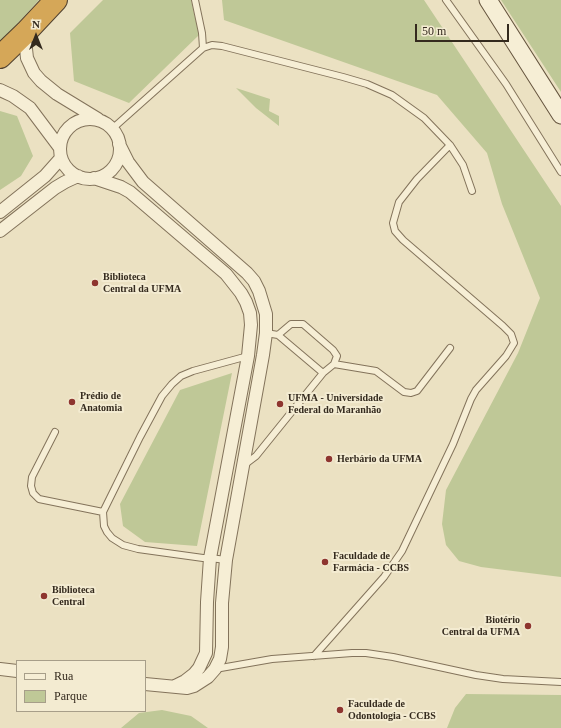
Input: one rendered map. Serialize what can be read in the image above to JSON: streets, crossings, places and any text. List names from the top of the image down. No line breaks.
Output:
{"places":["Biblioteca Central da UFMA","Prédio de Anatomia","UFMA - Universidade Federal do Maranhão","Herbário da UFMA","Faculdade de Farmácia - CCBS","Biblioteca Central","Biotério Central da UFMA","Faculdade de Odontologia - CCBS"],"legend":["Rua","Parque"],"scale_bar":"50 m","north":"top"}
